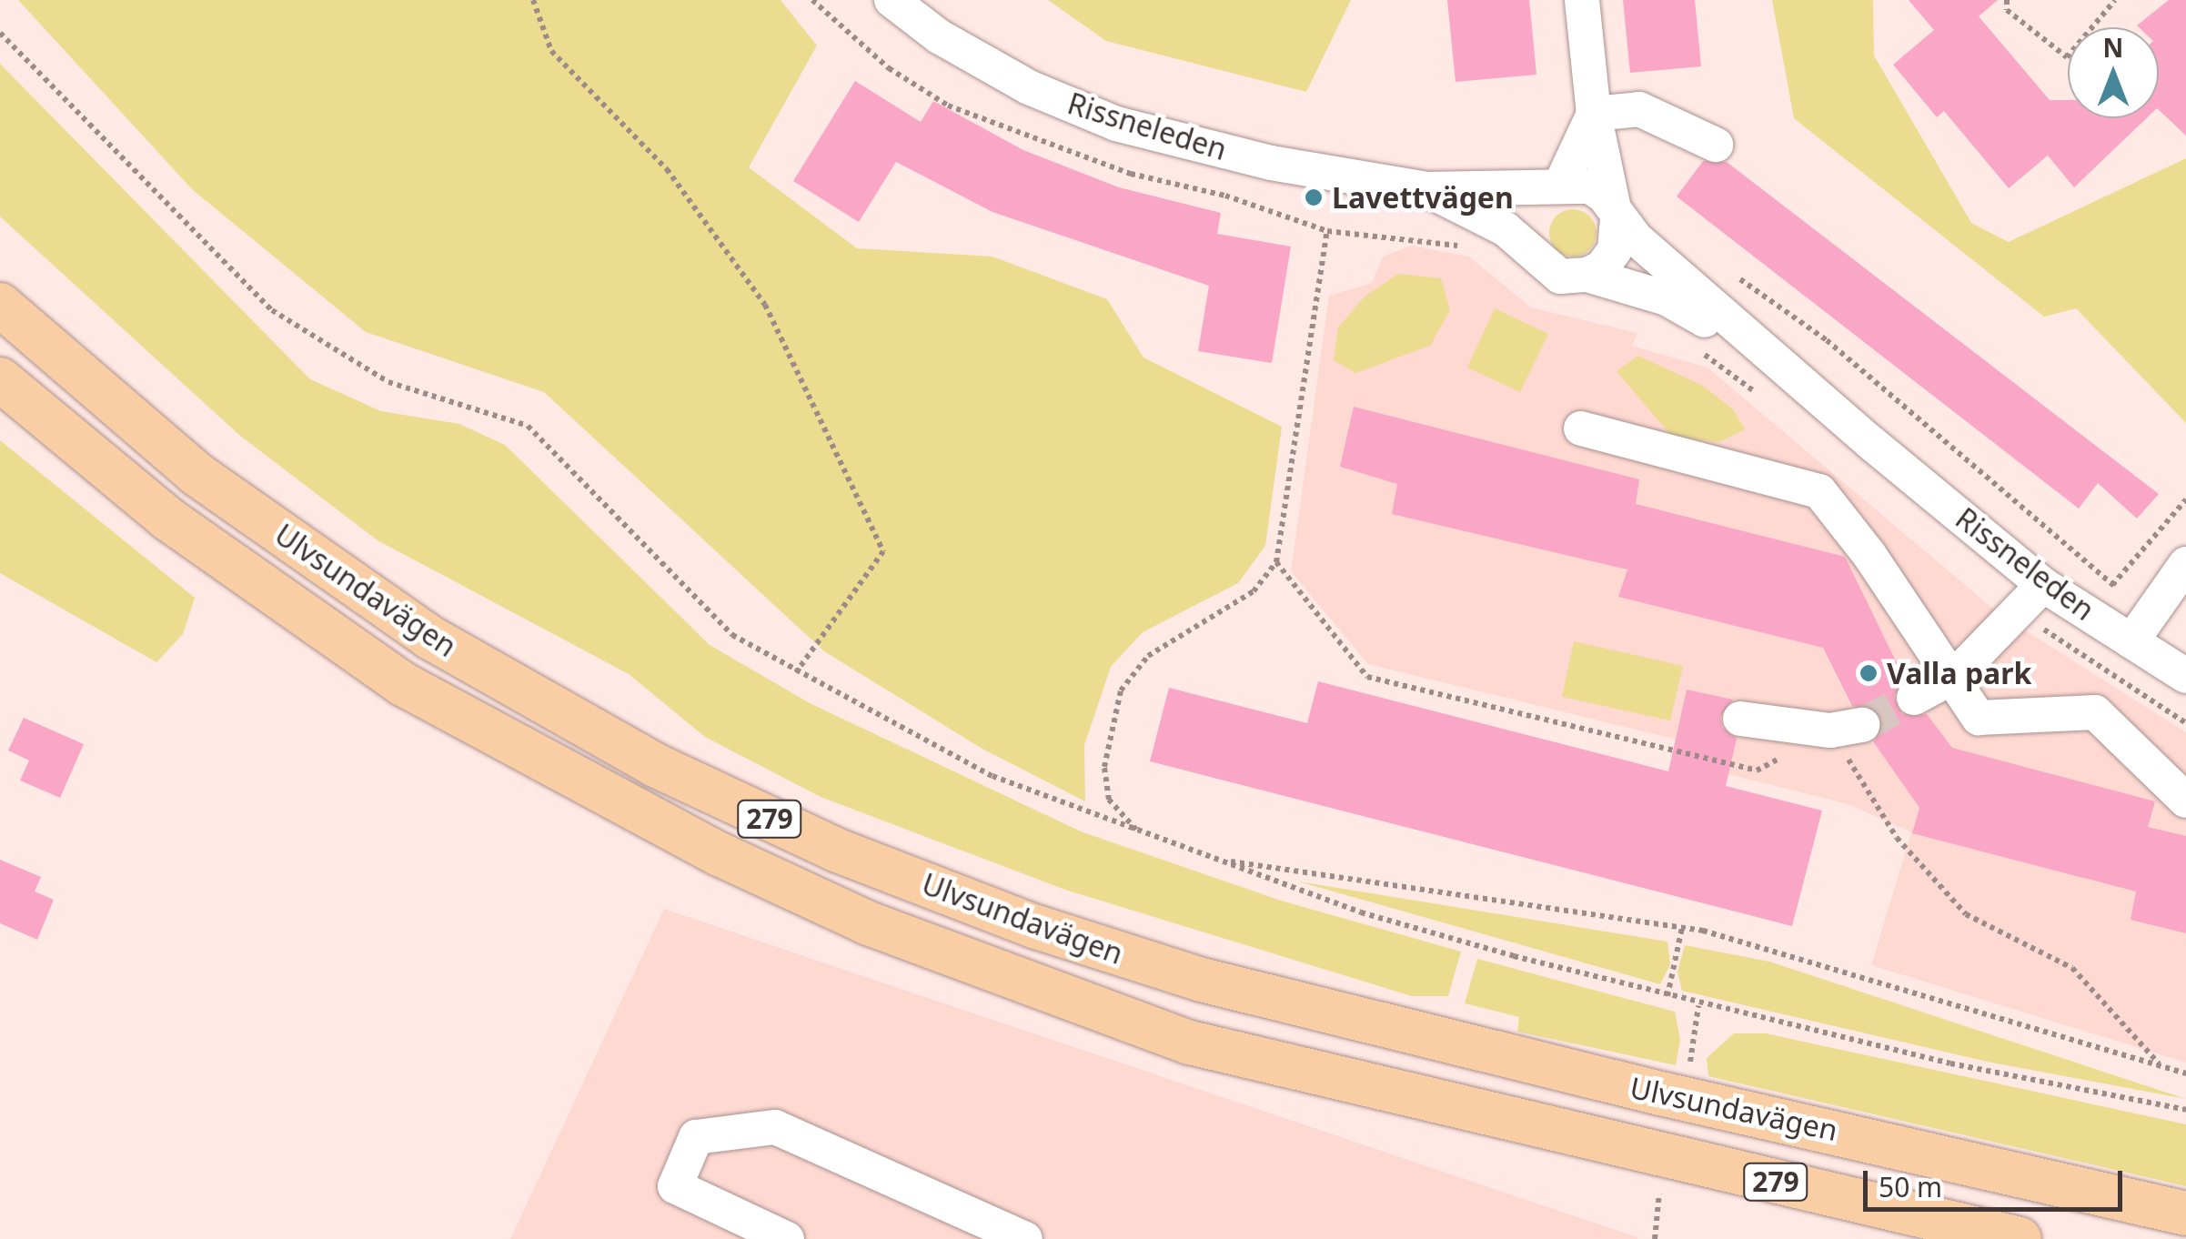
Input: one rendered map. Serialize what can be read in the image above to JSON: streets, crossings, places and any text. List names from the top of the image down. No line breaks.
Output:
{"streets":{"main road":["Ulvsundavägen","279"],"street":["Rissneleden"]},"places":["Lavettvägen","Valla park"],"scale_bar":"50 m","north":"top"}
